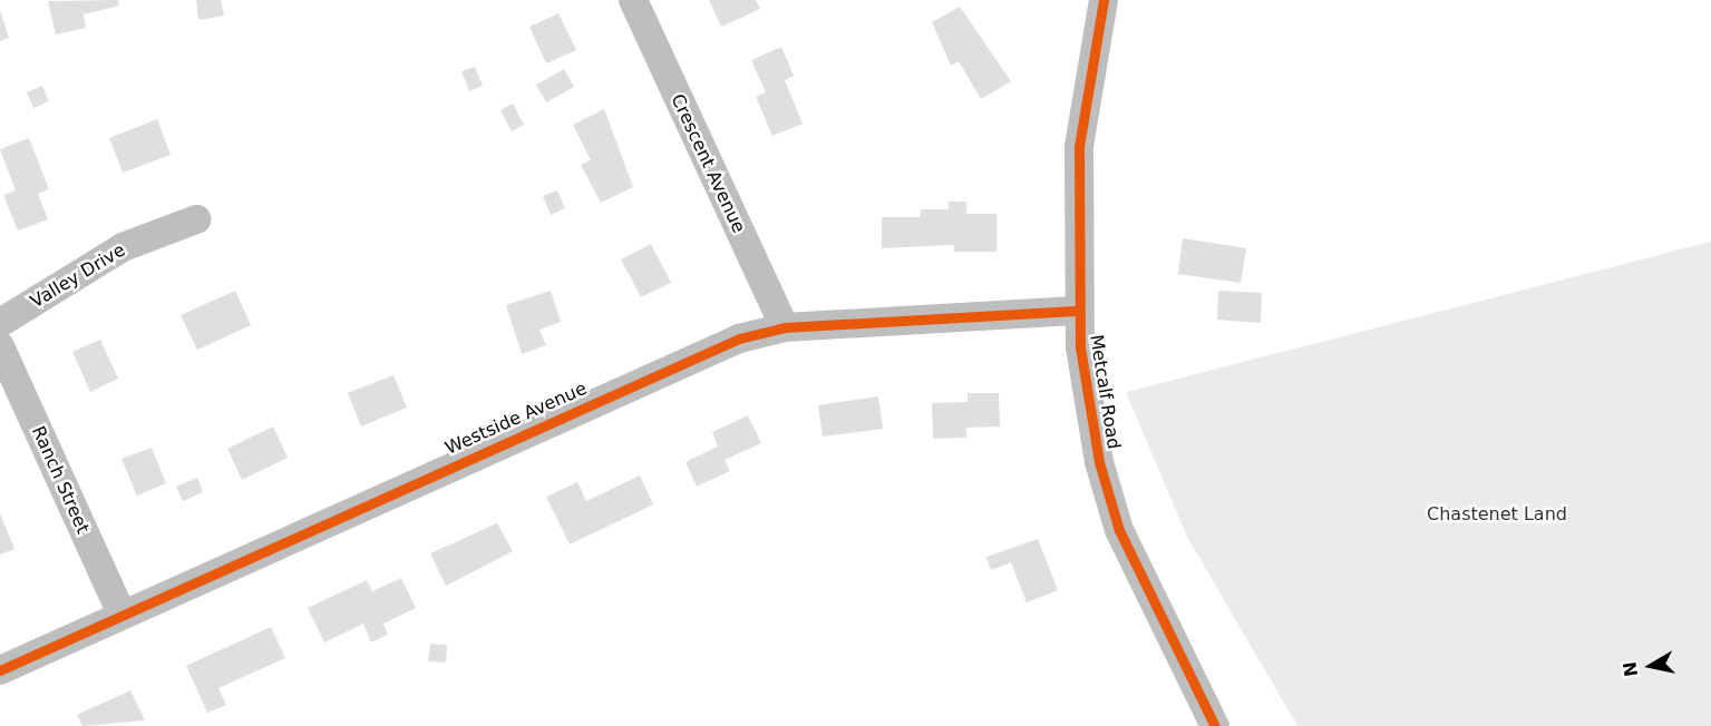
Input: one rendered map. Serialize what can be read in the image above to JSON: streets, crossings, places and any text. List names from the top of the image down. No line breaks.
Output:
{"streets":{"street":["Crescent Avenue","Valley Drive","Metcalf Road","Westside Avenue","Ranch Street"]},"crossings":[["Crescent Avenue","Westside Avenue"],["Metcalf Road","Westside Avenue"],["Westside Avenue","Ranch Street"]],"parks":["Chastenet Land"],"north":"left"}
